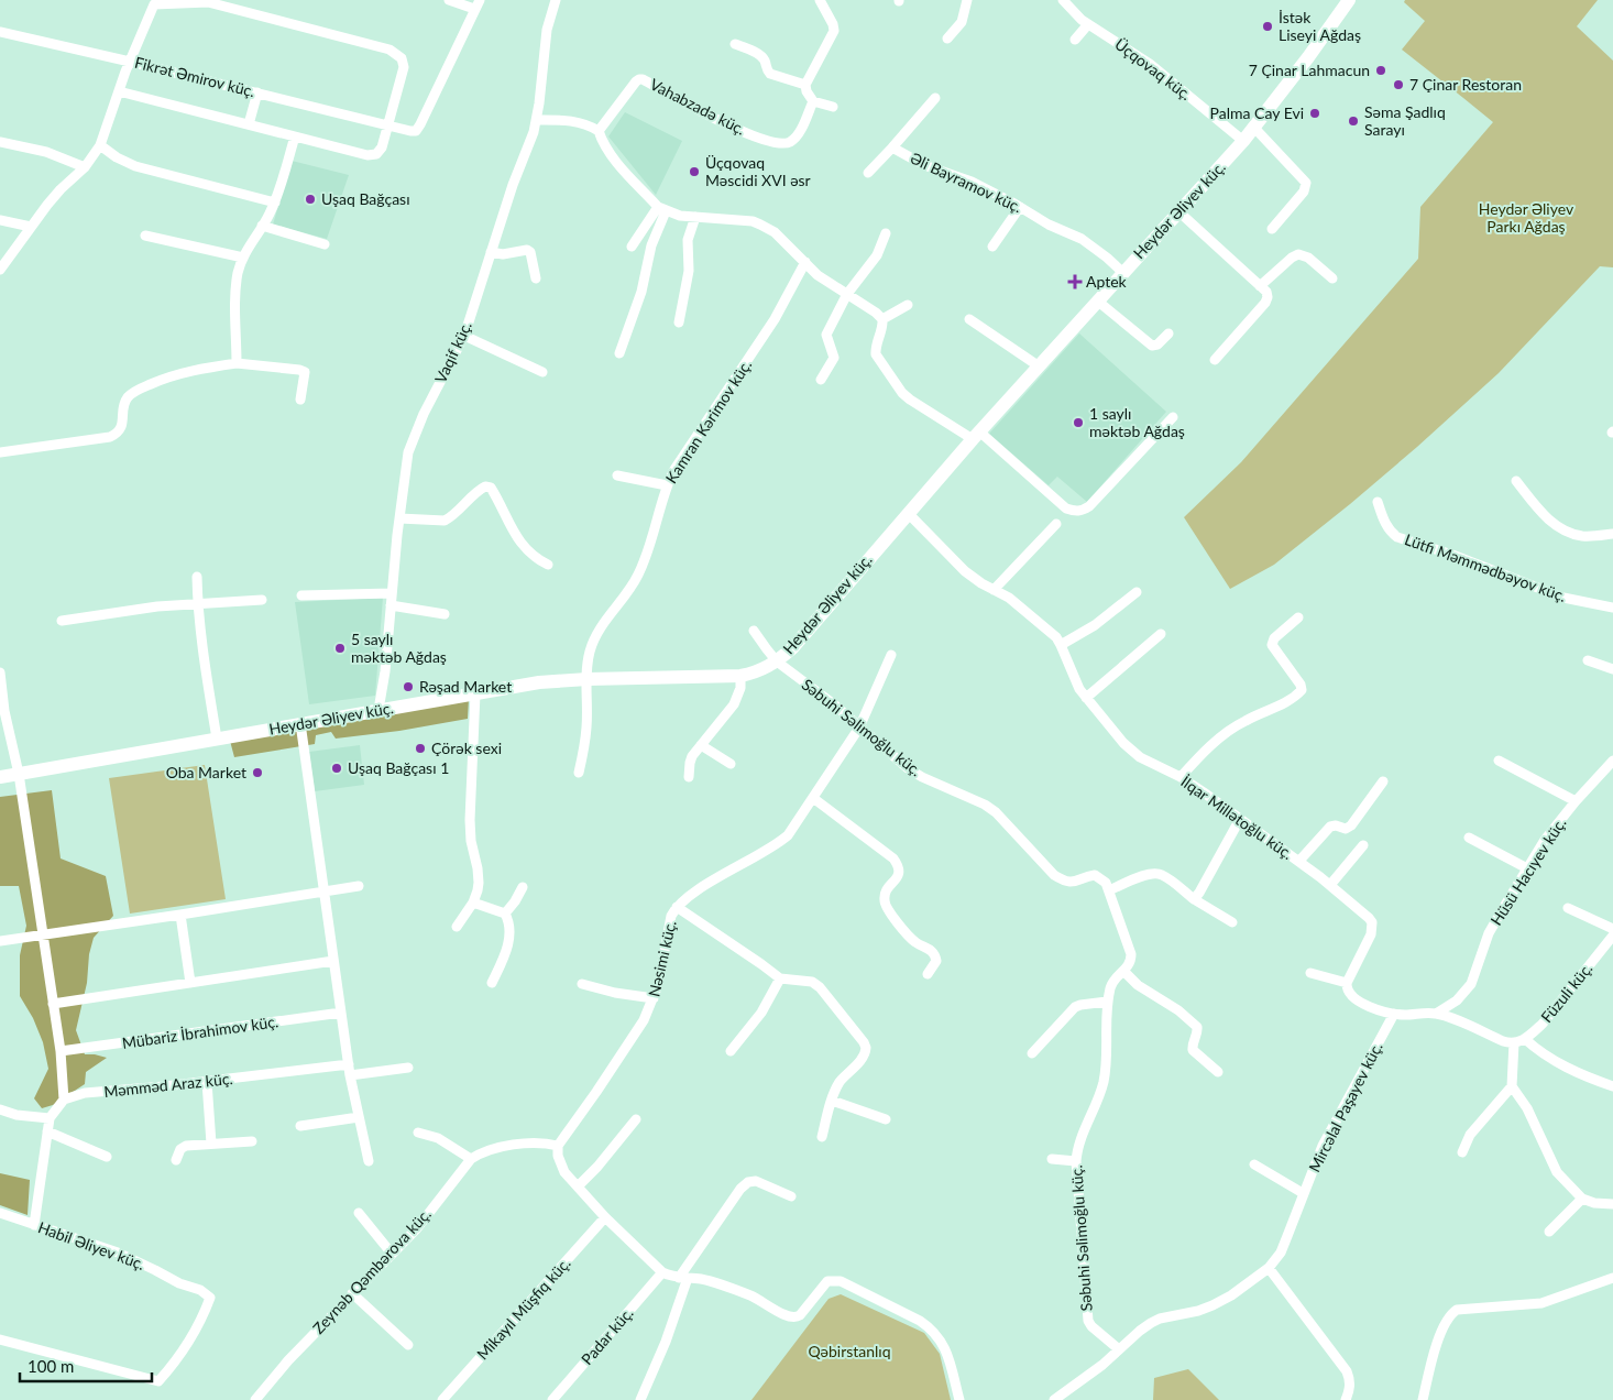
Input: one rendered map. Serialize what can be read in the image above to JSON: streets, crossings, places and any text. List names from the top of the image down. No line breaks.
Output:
{"streets":{"main road":["Heydər Əliyev küç."],"street":["Üçqovaq küç.","Fikrət Əmirov küç.","Vahabzadə küç.","Əli Bayramov küç.","Vaqif küç.","Kamran Kərimov küç.","Lütfi Məmmədbəyov küç.","Səbuhi Səlimoğlu küç.","İlqar Millətoğlu küç.","Hüsü Hacıyev küç.","Nəsimi küç.","Füzuli küç.","Mübariz İbrahimov küç.","Məmməd Araz küç.","Mircəlal Paşayev küç.","Habil Əliyev küç.","Zeynəb Qəmbərova küç.","Mikayıl Müşfiq küç.","Padar küç."]},"crossings":[["Üçqovaq küç.","Heydər Əliyev küç."],["Əli Bayramov küç.","Heydər Əliyev küç."],["Heydər Əliyev küç.","Vaqif küç."],["Heydər Əliyev küç.","Kamran Kərimov küç."],["Heydər Əliyev küç.","Səbuhi Səlimoğlu küç."],["Heydər Əliyev küç.","İlqar Millətoğlu küç."],["Səbuhi Səlimoğlu küç.","Nəsimi küç."],["Səbuhi Səlimoğlu küç.","Mircəlal Paşayev küç."]],"parks":["Heydər Əliyev Parkı Ağdaş","Qəbirstanlıq"],"places":{"other":["İstək Liseyi Ağdaş","7 Çinar Lahmacun","7 Çinar Restoran","Palma Cay Evi","Səma Şadlıq Sarayı","Üçqovaq Məscidi XVI əsr","Uşaq Bağçası","1 saylı məktəb Ağdaş","5 saylı məktəb Ağdaş","Rəşad Market","Çörək sexi","Uşaq Bağçası 1","Oba Market"],"health":["Aptek"]},"scale_bar":"100 m"}
